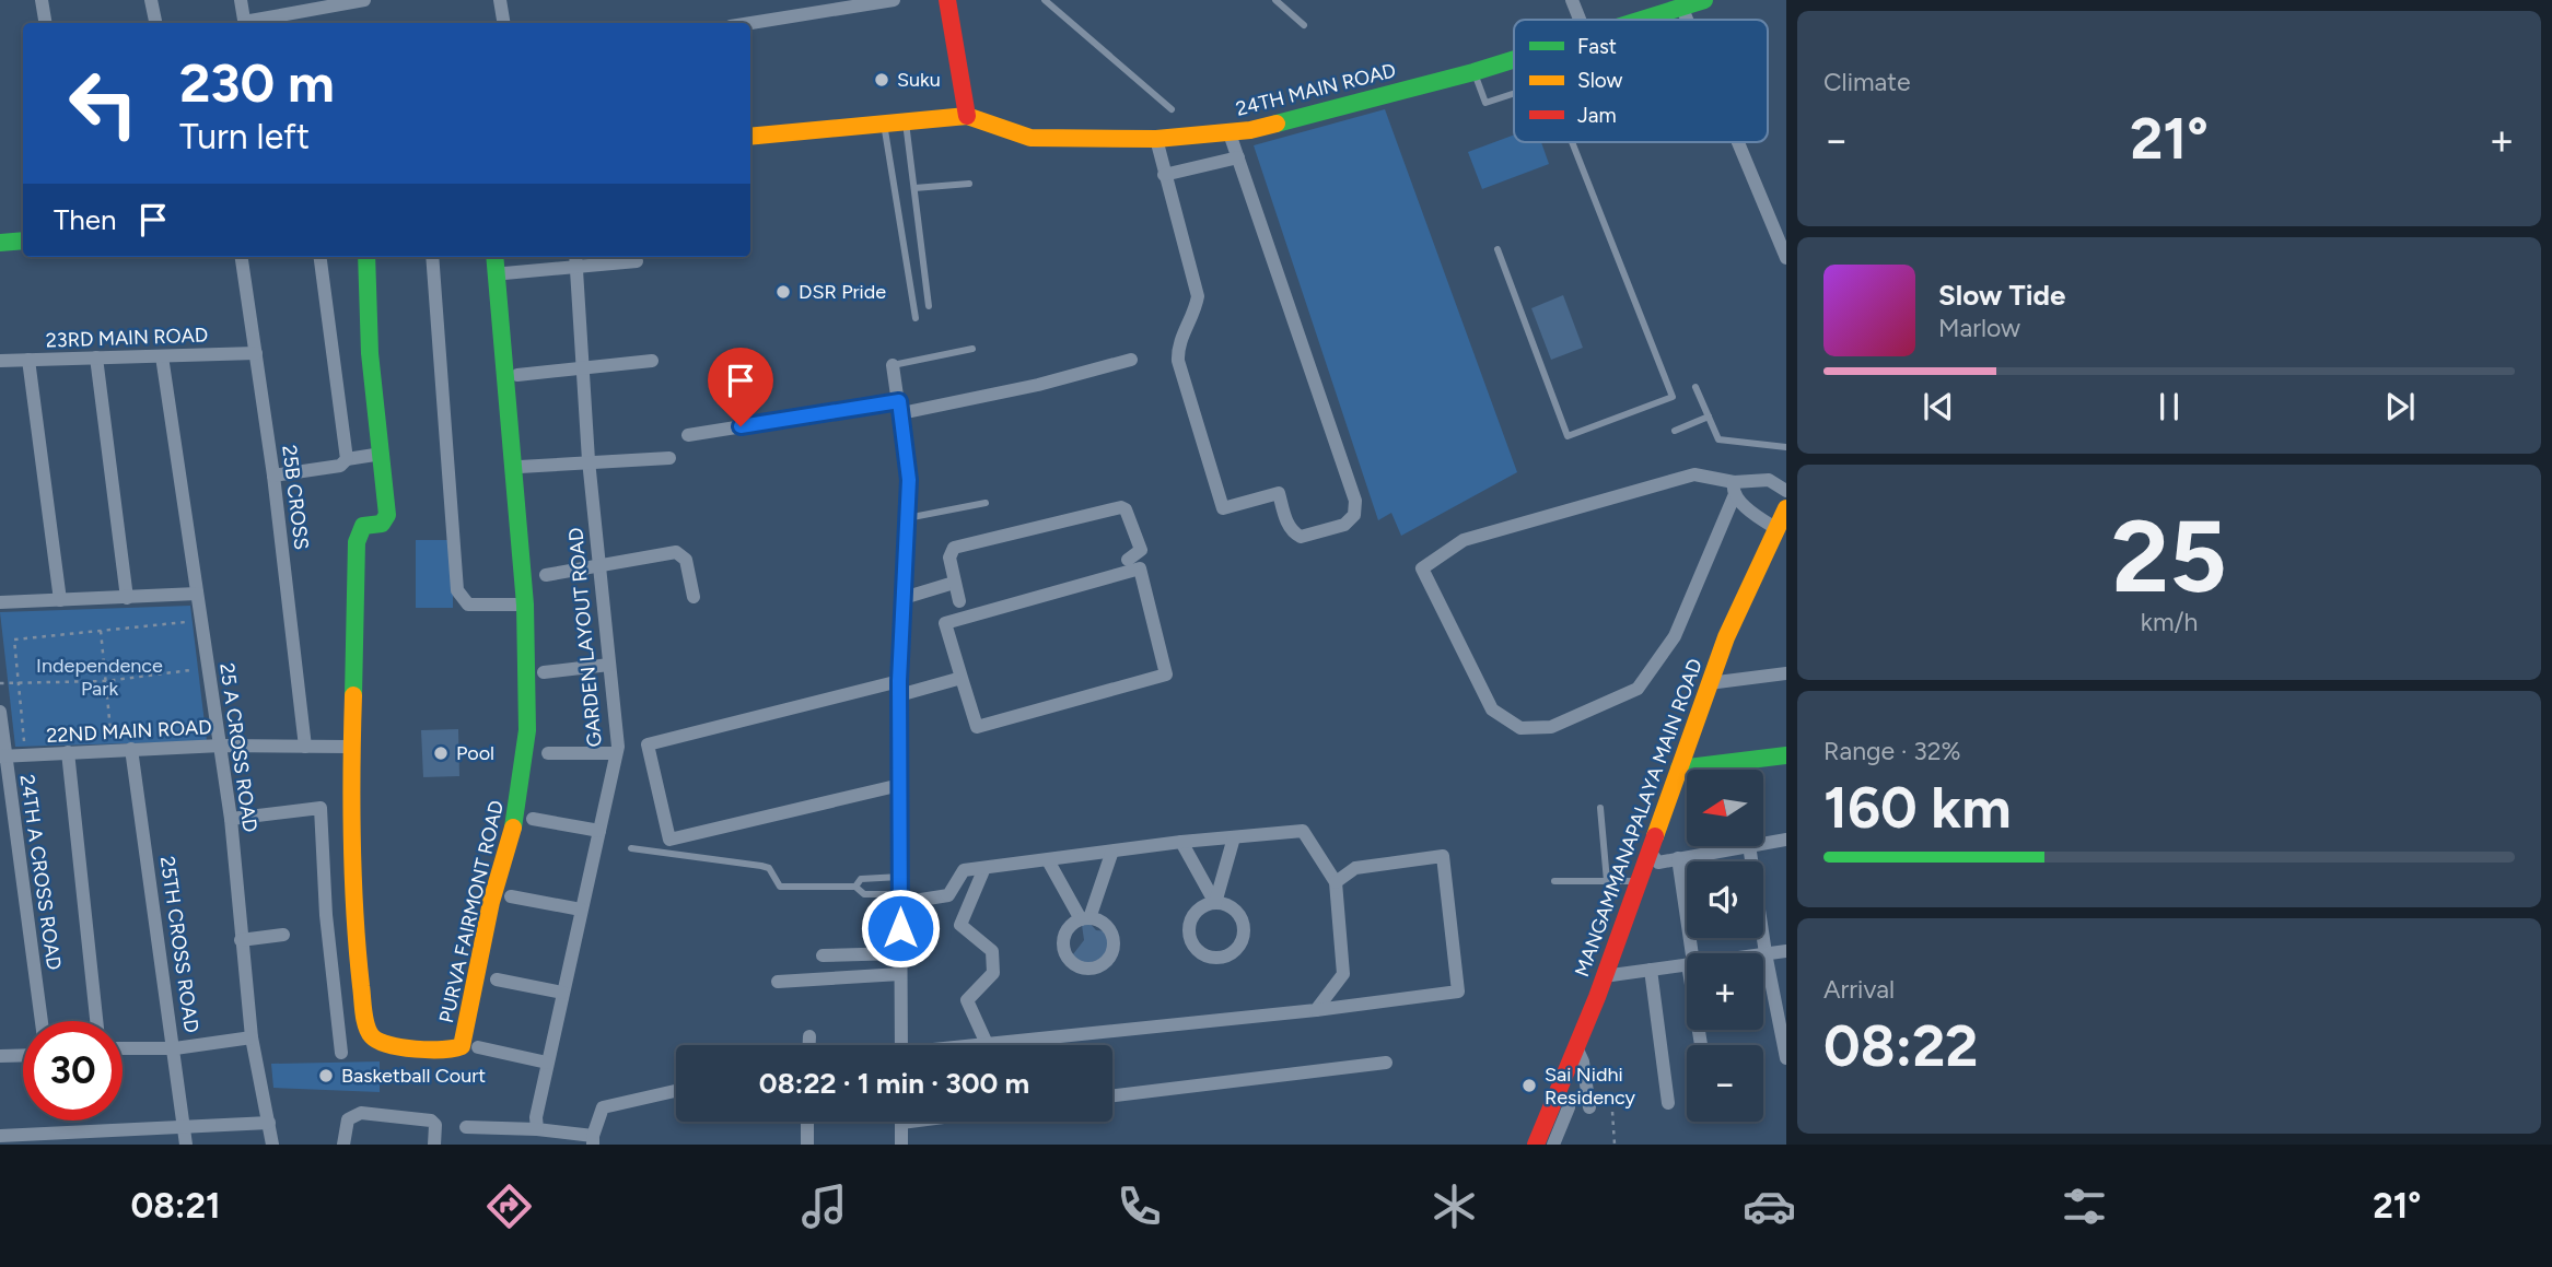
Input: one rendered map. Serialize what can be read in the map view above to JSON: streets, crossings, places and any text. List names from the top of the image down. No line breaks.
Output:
{"streets":{"street":["24TH MAIN ROAD","23RD MAIN ROAD","25B CROSS","GARDEN LAYOUT ROAD","22ND MAIN ROAD","25 A CROSS ROAD","MANGAMMANAPALAYA MAIN ROAD","24TH A CROSS ROAD","PURVA FAIRMONT ROAD","25TH CROSS ROAD"]},"crossings":[["23RD MAIN ROAD","25B CROSS"],["23RD MAIN ROAD","25 A CROSS ROAD"],["25B CROSS","22ND MAIN ROAD"],["22ND MAIN ROAD","25 A CROSS ROAD"],["22ND MAIN ROAD","24TH A CROSS ROAD"],["22ND MAIN ROAD","PURVA FAIRMONT ROAD"],["22ND MAIN ROAD","25TH CROSS ROAD"]],"parks":["Independence Park"],"places":["Suku","DSR Pride","Pool","Basketball Court","Sai Nidhi Residency"],"legend":["Fast","Slow","Jam"],"north":"left","page":{"tile":["Climate",["25","km/h"],["Range · 32%","160 km"],["Arrival","08:22"]],"turn":["230 m","Turn left"],"heat":["−","21°","+"],"then":"Then","song":["Slow Tide","Marlow"],"map_buttons":["+","−"],"limit":"30","trip":"08:22 · 1 min · 300 m","tabs":["08:21","21°"]}}
